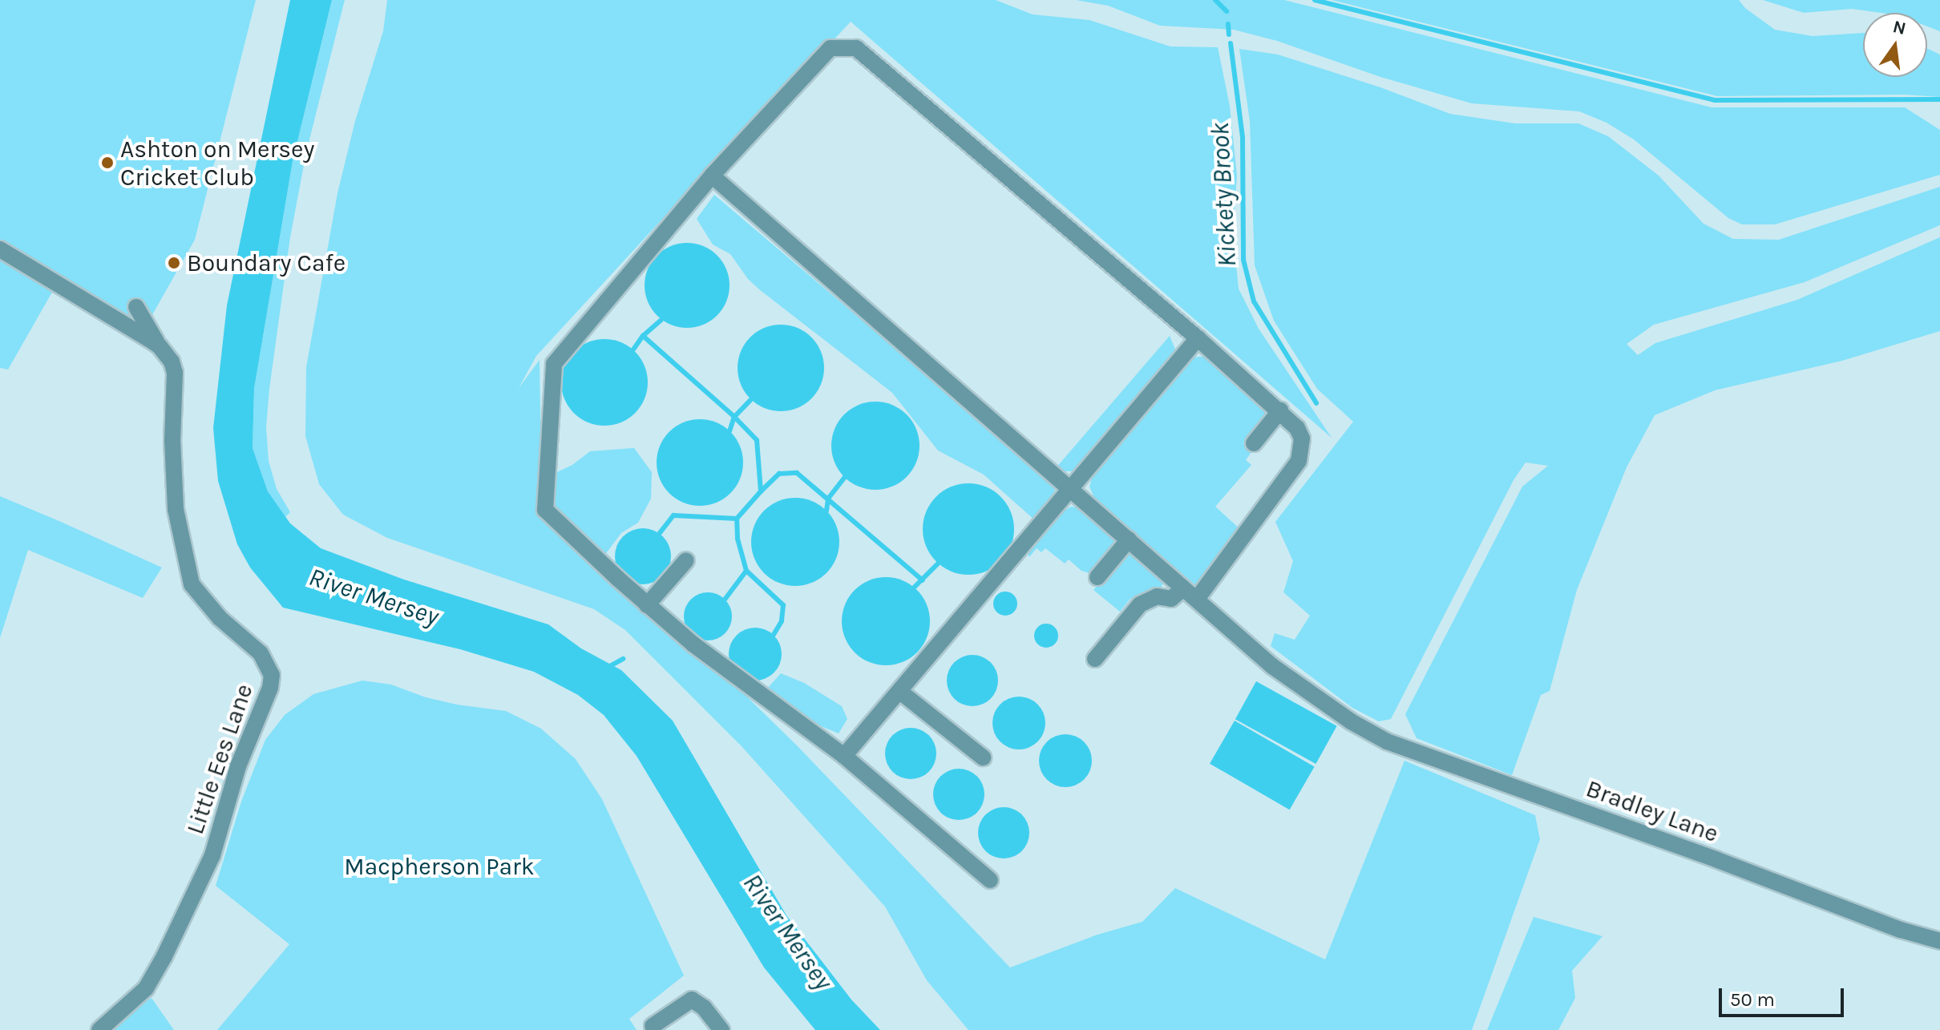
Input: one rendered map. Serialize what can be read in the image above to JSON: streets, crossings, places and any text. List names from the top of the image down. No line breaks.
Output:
{"streets":{"street":["Little Ees Lane","Bradley Lane"]},"water":["Kickety Brook","River Mersey"],"parks":["Macpherson Park"],"places":["Ashton on Mersey Cricket Club","Boundary Cafe"],"scale_bar":"50 m","north":"top"}
